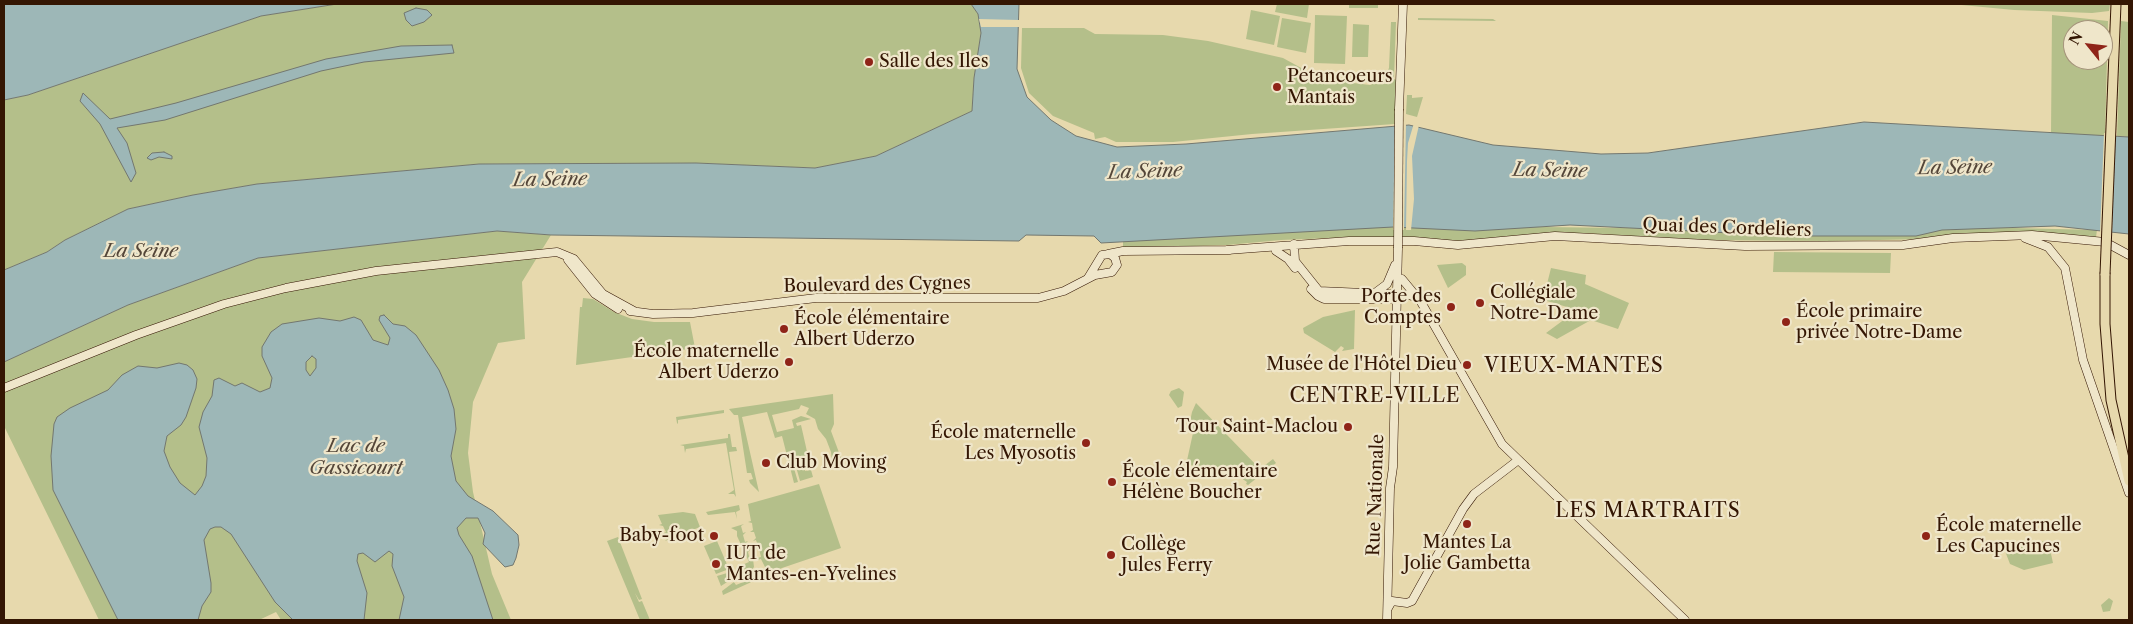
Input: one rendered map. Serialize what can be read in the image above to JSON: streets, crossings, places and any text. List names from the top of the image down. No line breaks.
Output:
{"streets":{"main road":["Quai des Cordeliers","Boulevard des Cygnes","Rue Nationale"]},"districts":["VIEUX-MANTES","CENTRE-VILLE","LES MARTRAITS"],"water":["La Seine","Lac de Gassicourt"],"places":["Salle des Iles","Pétancoeurs Mantais","Collégiale Notre-Dame","Porte des Comptes","École primaire privée Notre-Dame","École élémentaire Albert Uderzo","École maternelle Albert Uderzo","Musée de l'Hôtel Dieu","Tour Saint-Maclou","École maternelle Les Myosotis","Club Moving","École élémentaire Hélène Boucher","Mantes La Jolie Gambetta","Baby-foot","École maternelle Les Capucines","Collège Jules Ferry","IUT de Mantes-en-Yvelines"],"north":"top left"}
